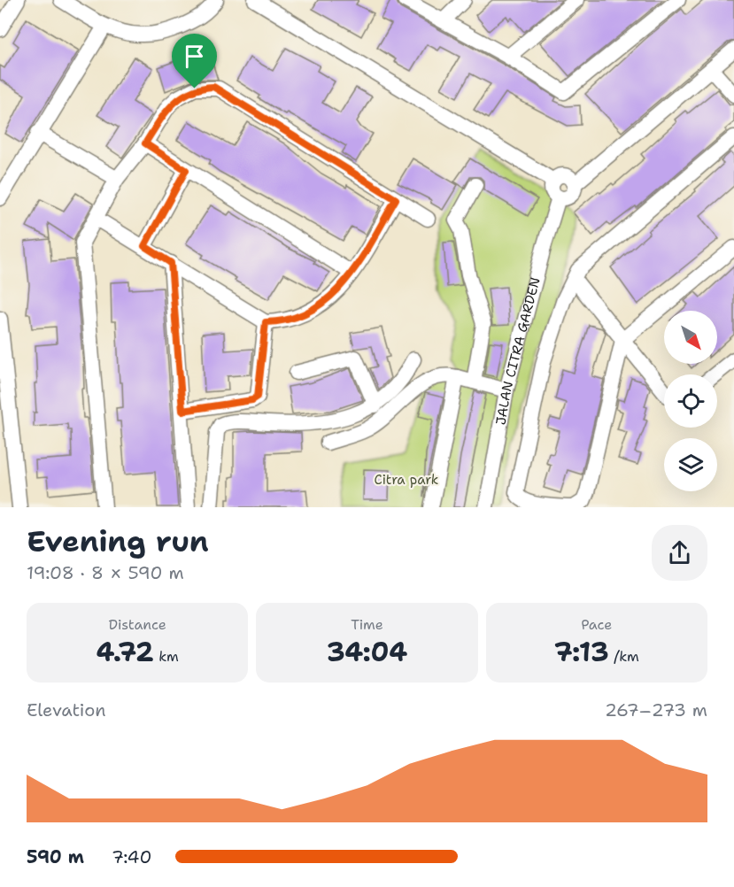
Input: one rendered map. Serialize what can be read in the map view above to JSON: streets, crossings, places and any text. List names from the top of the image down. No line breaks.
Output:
{"streets":{"street":["JALAN CITRA GARDEN"]},"parks":["Citra park"],"north":"bottom right","page":{"heading":["Evening run","19:08 · 8 × 590 m"],"stats":[["Distance","4.72 km"],["Time","34:04"],["Pace","7:13 /km"]],"chart":["Elevation","267–273 m"],"list":[{"name":"590 m","note":"7:40"}]}}
